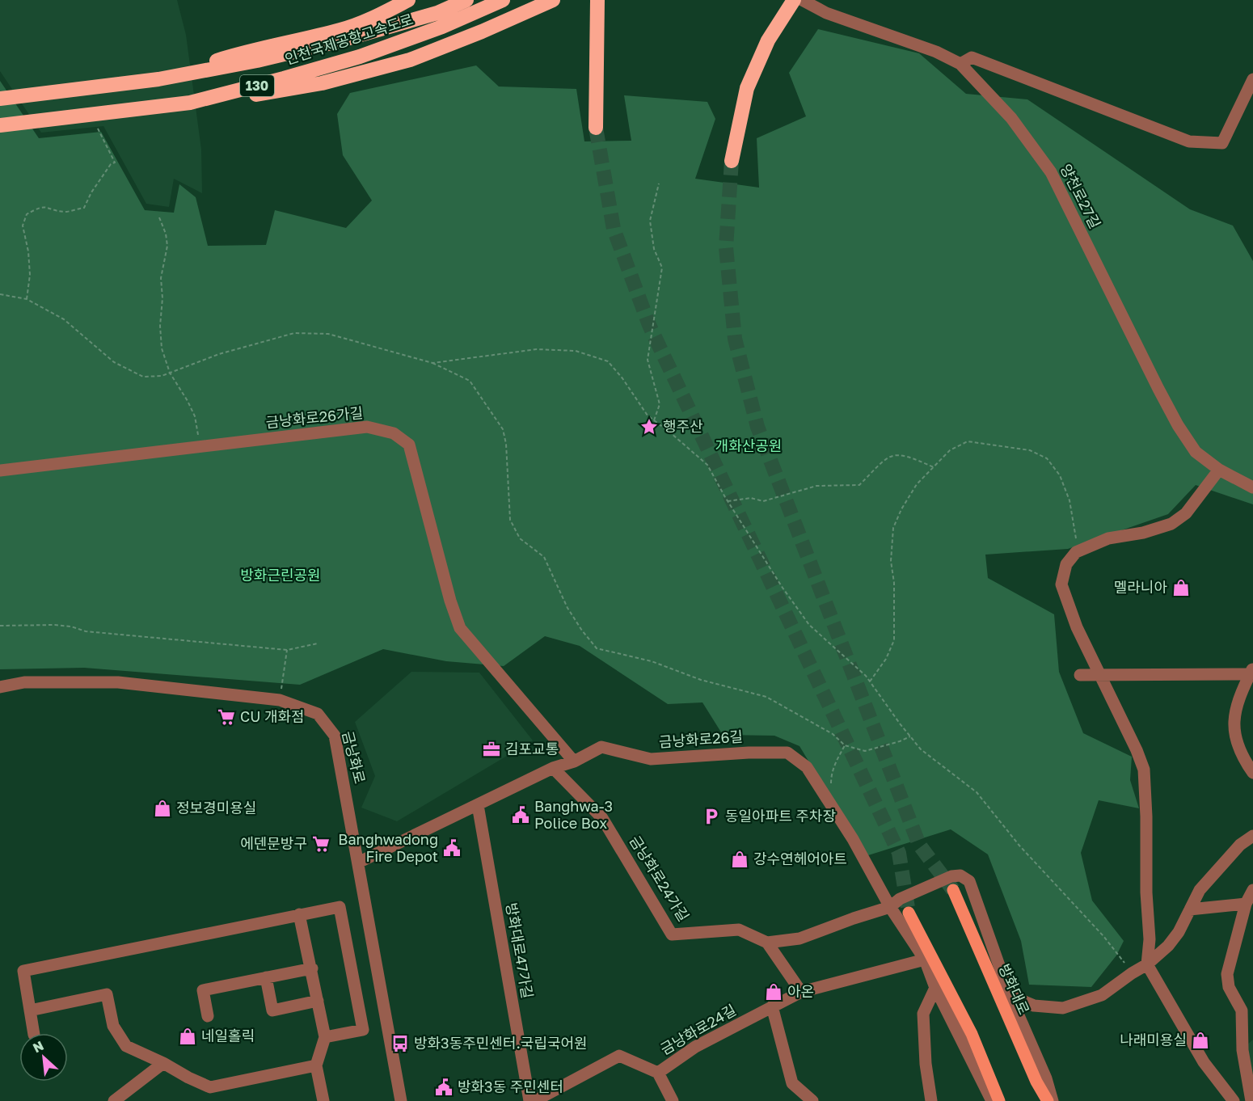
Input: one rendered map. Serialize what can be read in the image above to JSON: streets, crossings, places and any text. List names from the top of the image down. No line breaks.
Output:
{"streets":{"highway":["인천국제공항고속도로","130"],"main road":["방화대로"],"street":["양천로27길","금낭화로26가길","금낭화로26길","금낭화로","금낭화로24가길","방화대로47가길","금낭화로24길"]},"crossings":[["금낭화로26가길","금낭화로26길"],["금낭화로26길","금낭화로"],["금낭화로26길","금낭화로24가길"],["금낭화로26길","방화대로47가길"]],"parks":["개화산공원","방화근린공원"],"places":{"place":["행주산"],"shop":["멜라니아","정보경미용실","강수연헤어아트","아온","네일홀릭","나래미용실"],"supermarket":["CU 개화점","에덴문방구"],"office":["김포교통"],"public building":["Banghwa-3 Police Box","Banghwadong Fire Depot","방화3동 주민센터"],"parking":["동일아파트 주차장"],"bus stop":["방화3동주민센터.국립국어원"]},"north":"top left"}
